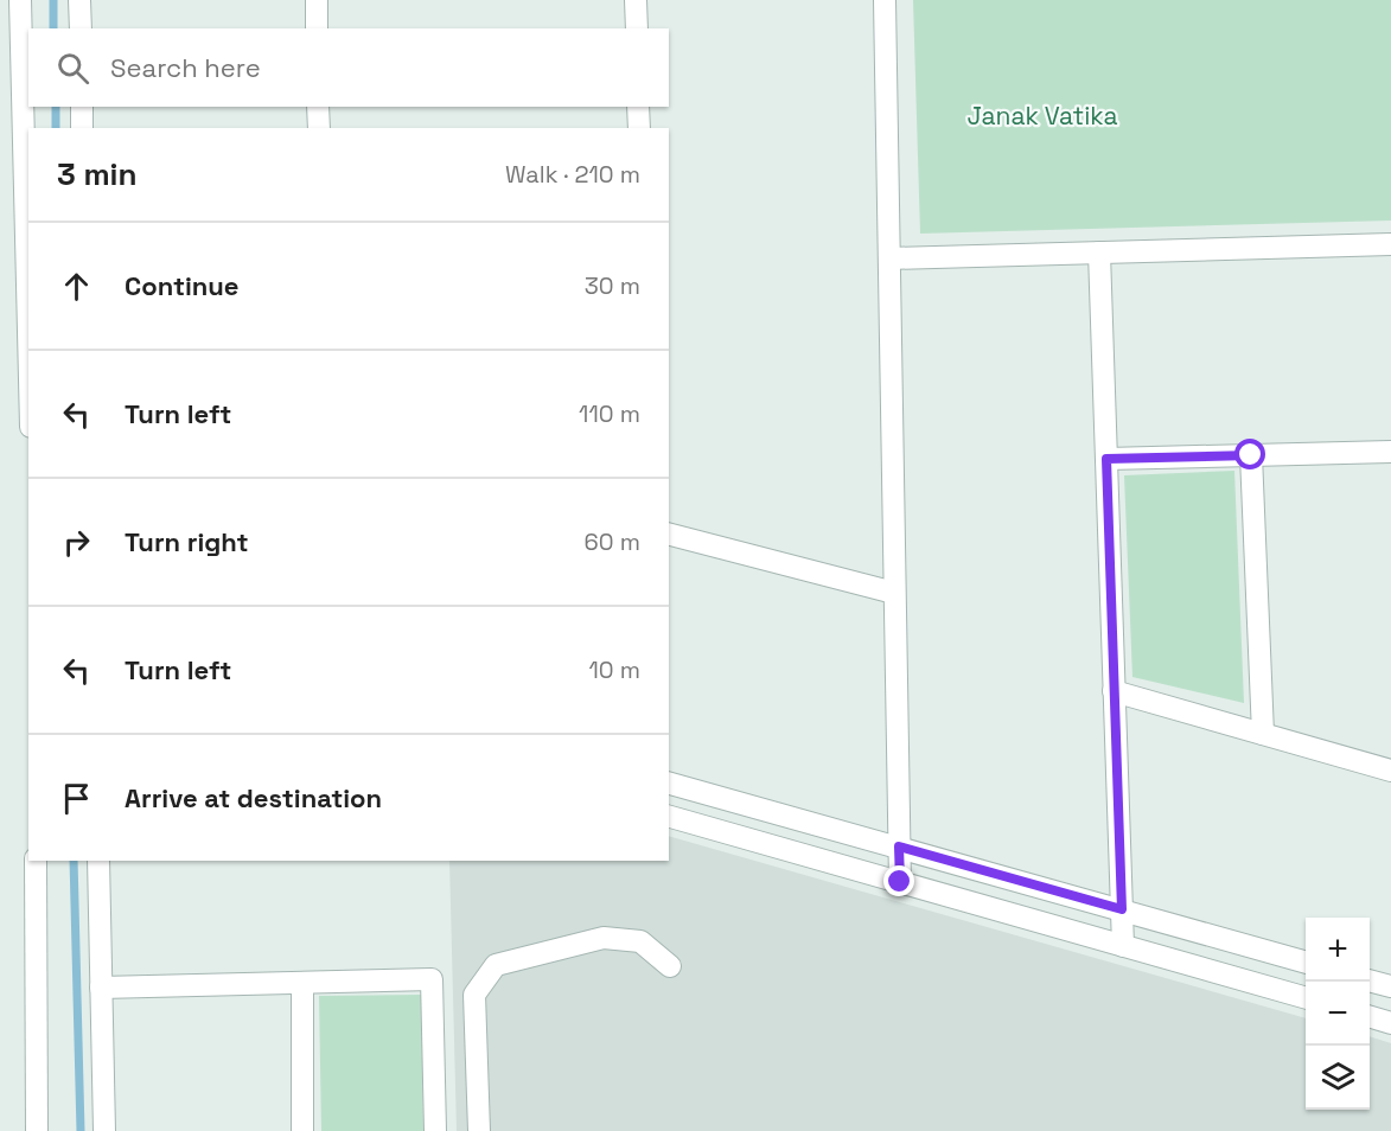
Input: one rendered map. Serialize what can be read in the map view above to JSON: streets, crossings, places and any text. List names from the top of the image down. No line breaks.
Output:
{"parks":["Janak Vatika"],"page":{"search":"Search here","heading":["3 min","Walk · 210 m"],"list":[["Continue","30 m"],["Turn left","110 m"],["Turn right","60 m"],["Turn left","10 m"],"Arrive at destination"],"map_buttons":["+","−"]}}
